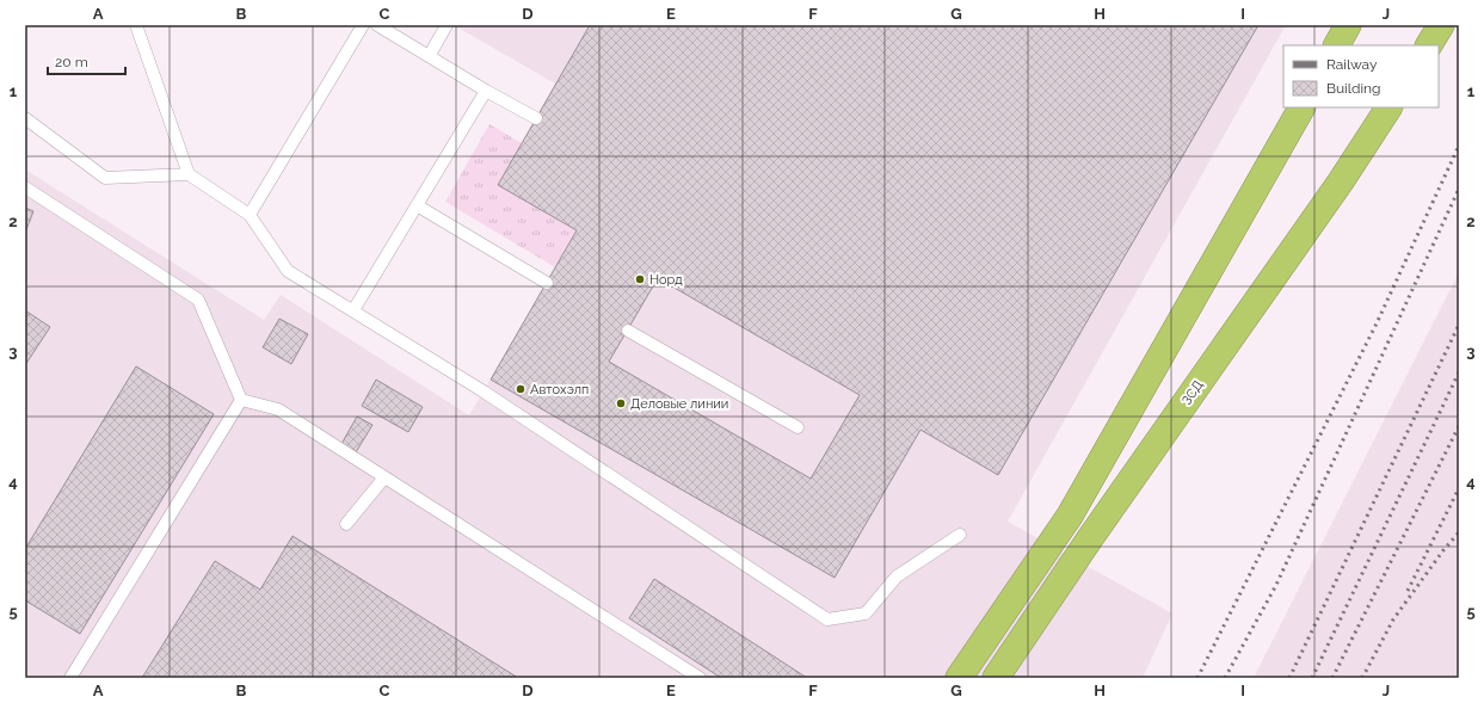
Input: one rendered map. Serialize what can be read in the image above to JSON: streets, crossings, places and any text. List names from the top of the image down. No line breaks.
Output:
{"streets":{"highway":["ЗСД"]},"places":["Норд","Автохэлп","Деловые линии"],"legend":["Railway","Building"],"scale_bar":"20 m","grid":{"columns":["A","B","C","D","E","F","G","H","I","J"],"rows":["1","2","3","4","5"]}}
